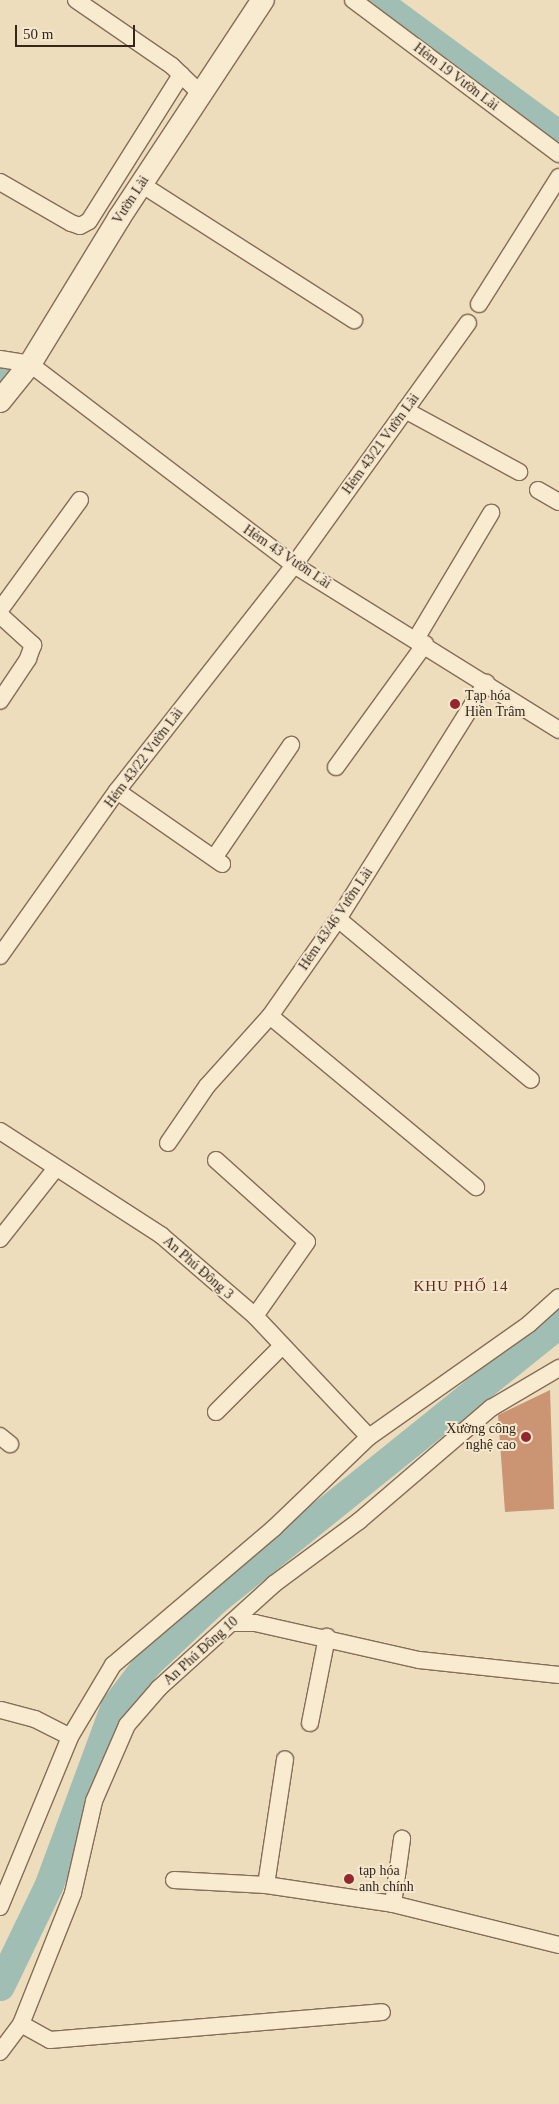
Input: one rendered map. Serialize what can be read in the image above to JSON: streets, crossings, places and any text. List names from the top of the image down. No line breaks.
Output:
{"streets":{"main road":["Vườn Lài"],"street":["Hẻm 19 Vườn Lài","Hẻm 43/21 Vườn Lài","Hẻm 43 Vườn Lài","Hẻm 43/22 Vườn Lài","Hẻm 43/46 Vườn Lài","An Phú Đông 3","An Phú Đông 10"]},"crossings":[["Vườn Lài","Hẻm 43 Vườn Lài"],["Hẻm 43/21 Vườn Lài","Hẻm 43 Vườn Lài"],["Hẻm 43/21 Vườn Lài","Hẻm 43/22 Vườn Lài"],["Hẻm 43 Vườn Lài","Hẻm 43/22 Vườn Lài"],["Hẻm 43 Vườn Lài","Hẻm 43/46 Vườn Lài"]],"districts":["KHU PHỐ 14"],"places":["Tạp hóa Hiền Trâm","Xường công nghệ cao","tạp hóa anh chính"],"scale_bar":"50 m"}
